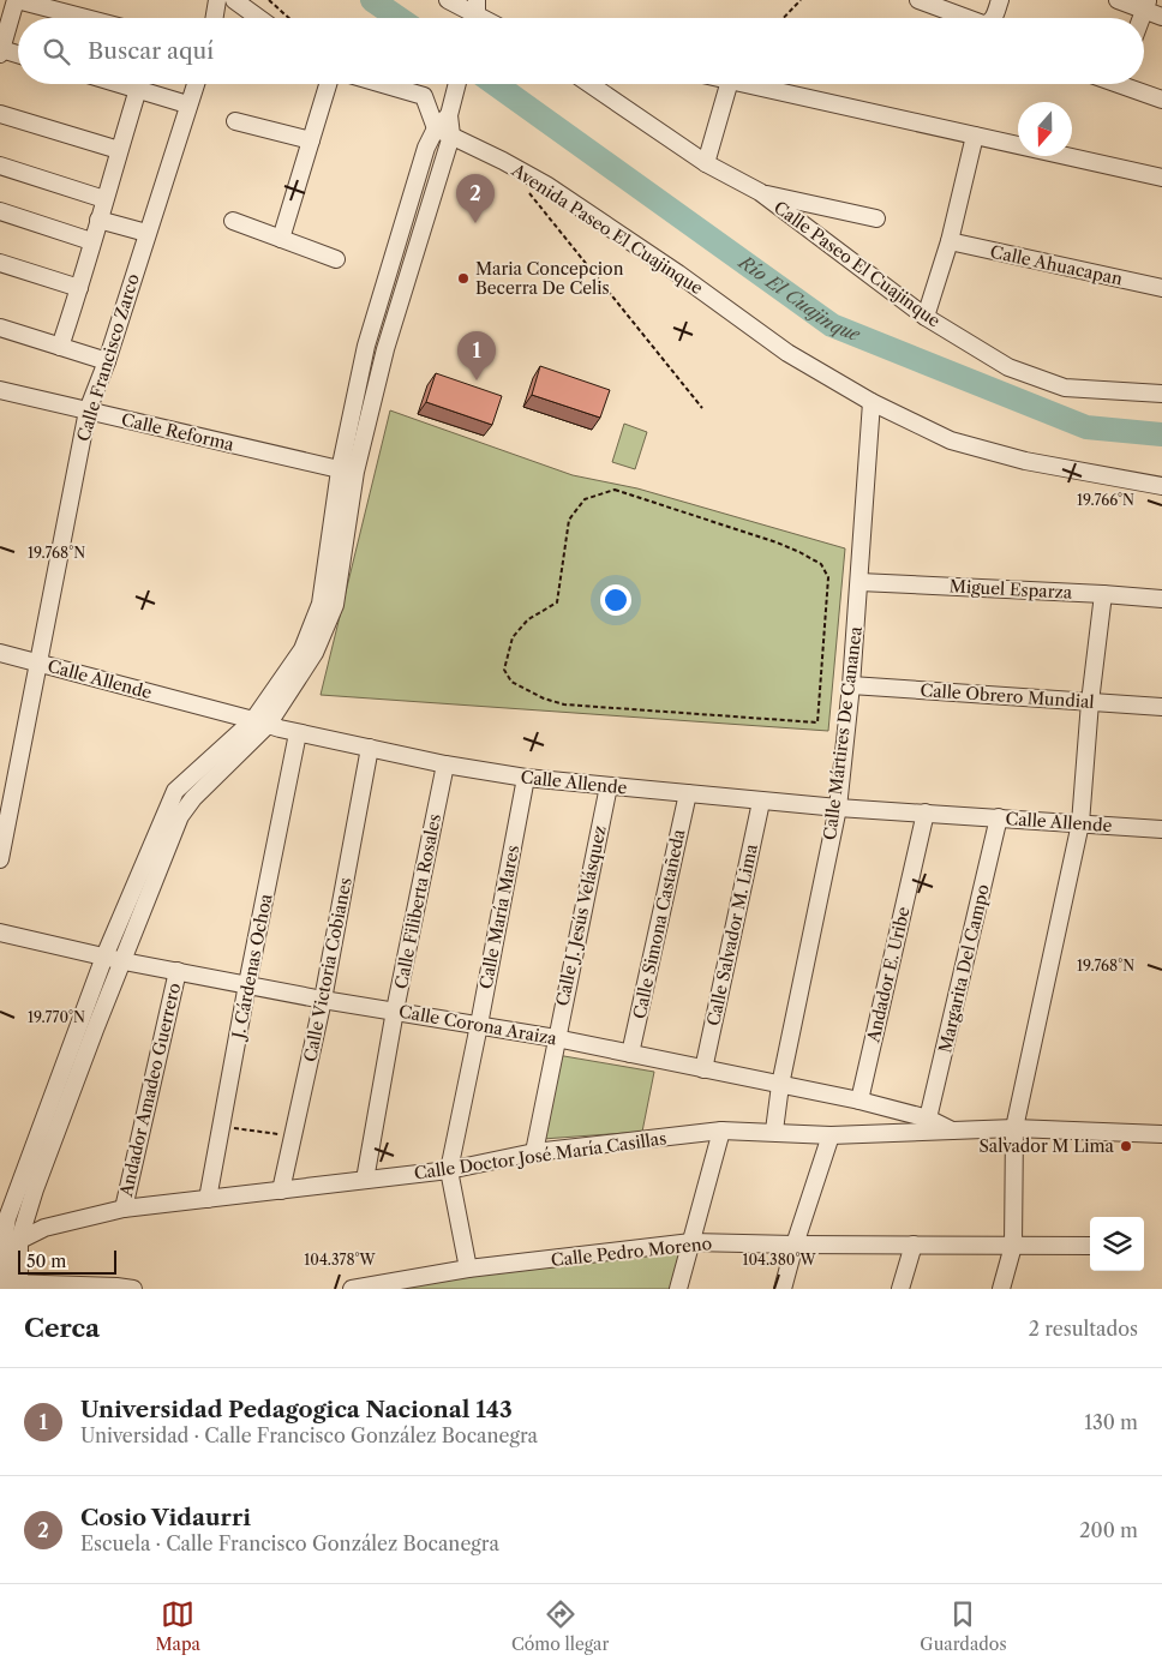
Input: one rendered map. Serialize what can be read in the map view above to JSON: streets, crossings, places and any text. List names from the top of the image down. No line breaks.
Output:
{"streets":{"street":["Avenida Paseo El Cuajinque","Calle Paseo El Cuajinque","Calle Ahuacapan","Calle Francisco Zarco","Calle Reforma","Miguel Esparza","Calle Allende","Calle Obrero Mundial","Calle Mártires De Cananea","Calle Filiberta Rosales","Calle J. Jesús Velásquez","Calle María Mares","Calle Simona Castañeda","Calle Salvador M. Lima","J. Cárdenas Ochoa","Margarita Del Campo","Calle Victoria Cobianes","Andador E. Uribe","Calle Corona Araiza","Andador Amadeo Guerrero","Calle Doctor José María Casillas","Calle Pedro Moreno"]},"crossings":[["Avenida Paseo El Cuajinque","Calle Mártires De Cananea"],["Calle Francisco Zarco","Calle Reforma"],["Calle Francisco Zarco","Calle Allende"],["Miguel Esparza","Calle Mártires De Cananea"],["Calle Allende","Calle Mártires De Cananea"],["Calle Allende","Calle Filiberta Rosales"],["Calle Allende","Calle J. Jesús Velásquez"],["Calle Allende","Calle María Mares"],["Calle Allende","Calle Simona Castañeda"],["Calle Allende","Calle Salvador M. Lima"],["Calle Allende","J. Cárdenas Ochoa"],["Calle Allende","Margarita Del Campo"],["Calle Allende","Calle Victoria Cobianes"],["Calle Allende","Andador E. Uribe"],["Calle Obrero Mundial","Calle Mártires De Cananea"],["Calle Mártires De Cananea","Calle Corona Araiza"],["Calle Mártires De Cananea","Calle Doctor José María Casillas"],["Calle Filiberta Rosales","Calle Corona Araiza"],["Calle Filiberta Rosales","Calle Doctor José María Casillas"],["Calle J. Jesús Velásquez","Calle Corona Araiza"],["Calle J. Jesús Velásquez","Calle Doctor José María Casillas"],["Calle María Mares","Calle Corona Araiza"],["Calle María Mares","Calle Doctor José María Casillas"],["Calle María Mares","Calle Pedro Moreno"],["Calle Simona Castañeda","Calle Corona Araiza"],["Calle Salvador M. Lima","Calle Corona Araiza"],["J. Cárdenas Ochoa","Calle Corona Araiza"],["J. Cárdenas Ochoa","Calle Doctor José María Casillas"],["Margarita Del Campo","Calle Corona Araiza"],["Calle Victoria Cobianes","Calle Corona Araiza"],["Calle Victoria Cobianes","Calle Doctor José María Casillas"],["Andador E. Uribe","Calle Corona Araiza"],["Calle Corona Araiza","Andador Amadeo Guerrero"],["Calle Corona Araiza","Calle Doctor José María Casillas"],["Andador Amadeo Guerrero","Calle Doctor José María Casillas"]],"water":["Río El Cuajinque"],"places":["Maria Concepcion Becerra De Celis","Salvador M Lima"],"scale_bar":"50 m","north":"bottom","page":{"search":"Buscar aquí","pins":["2","1"],"scale":"50 m","heading":["Cerca","2 resultados"],"list":[{"mark":"1","name":"Universidad Pedagogica Nacional 143","note":"Universidad · Calle Francisco González Bocanegra","value":"130 m"},{"mark":"2","name":"Cosio Vidaurri","note":"Escuela · Calle Francisco González Bocanegra","value":"200 m"}],"nav":["Mapa","Cómo llegar","Guardados"]},"coordinates":["19.766°N","19.768°N","19.770°N","104.378°W","104.380°W"]}
